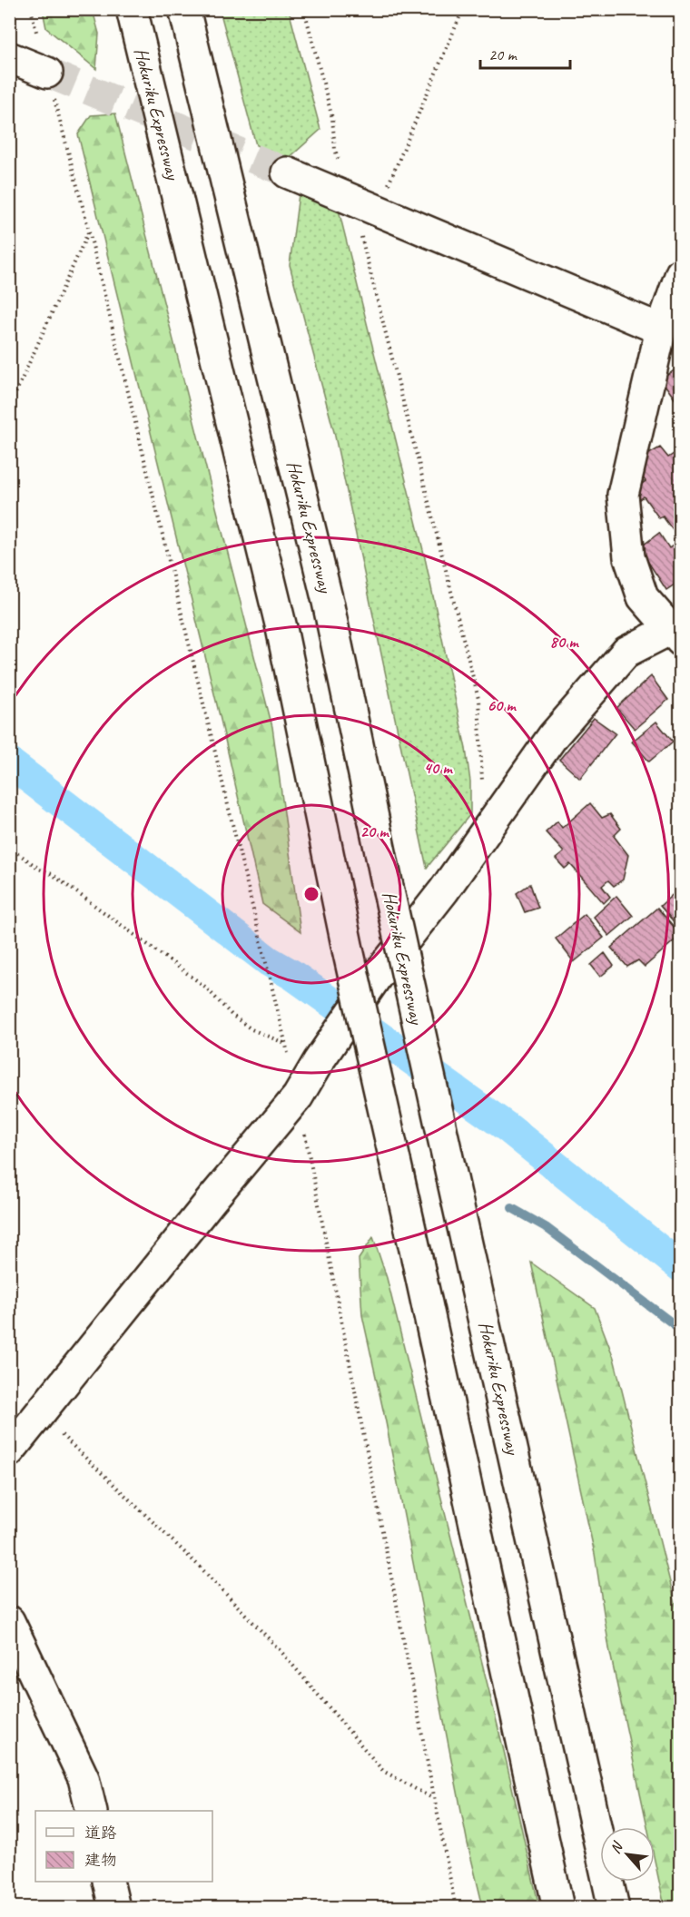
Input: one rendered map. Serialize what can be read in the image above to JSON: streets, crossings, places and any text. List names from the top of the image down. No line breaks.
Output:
{"streets":{"main road":["Hokuriku Expressway"]},"legend":["道路","建物"],"scale_bar":"20 m","north":"top left","rings":["80 m","60 m","40 m","20 m"]}
